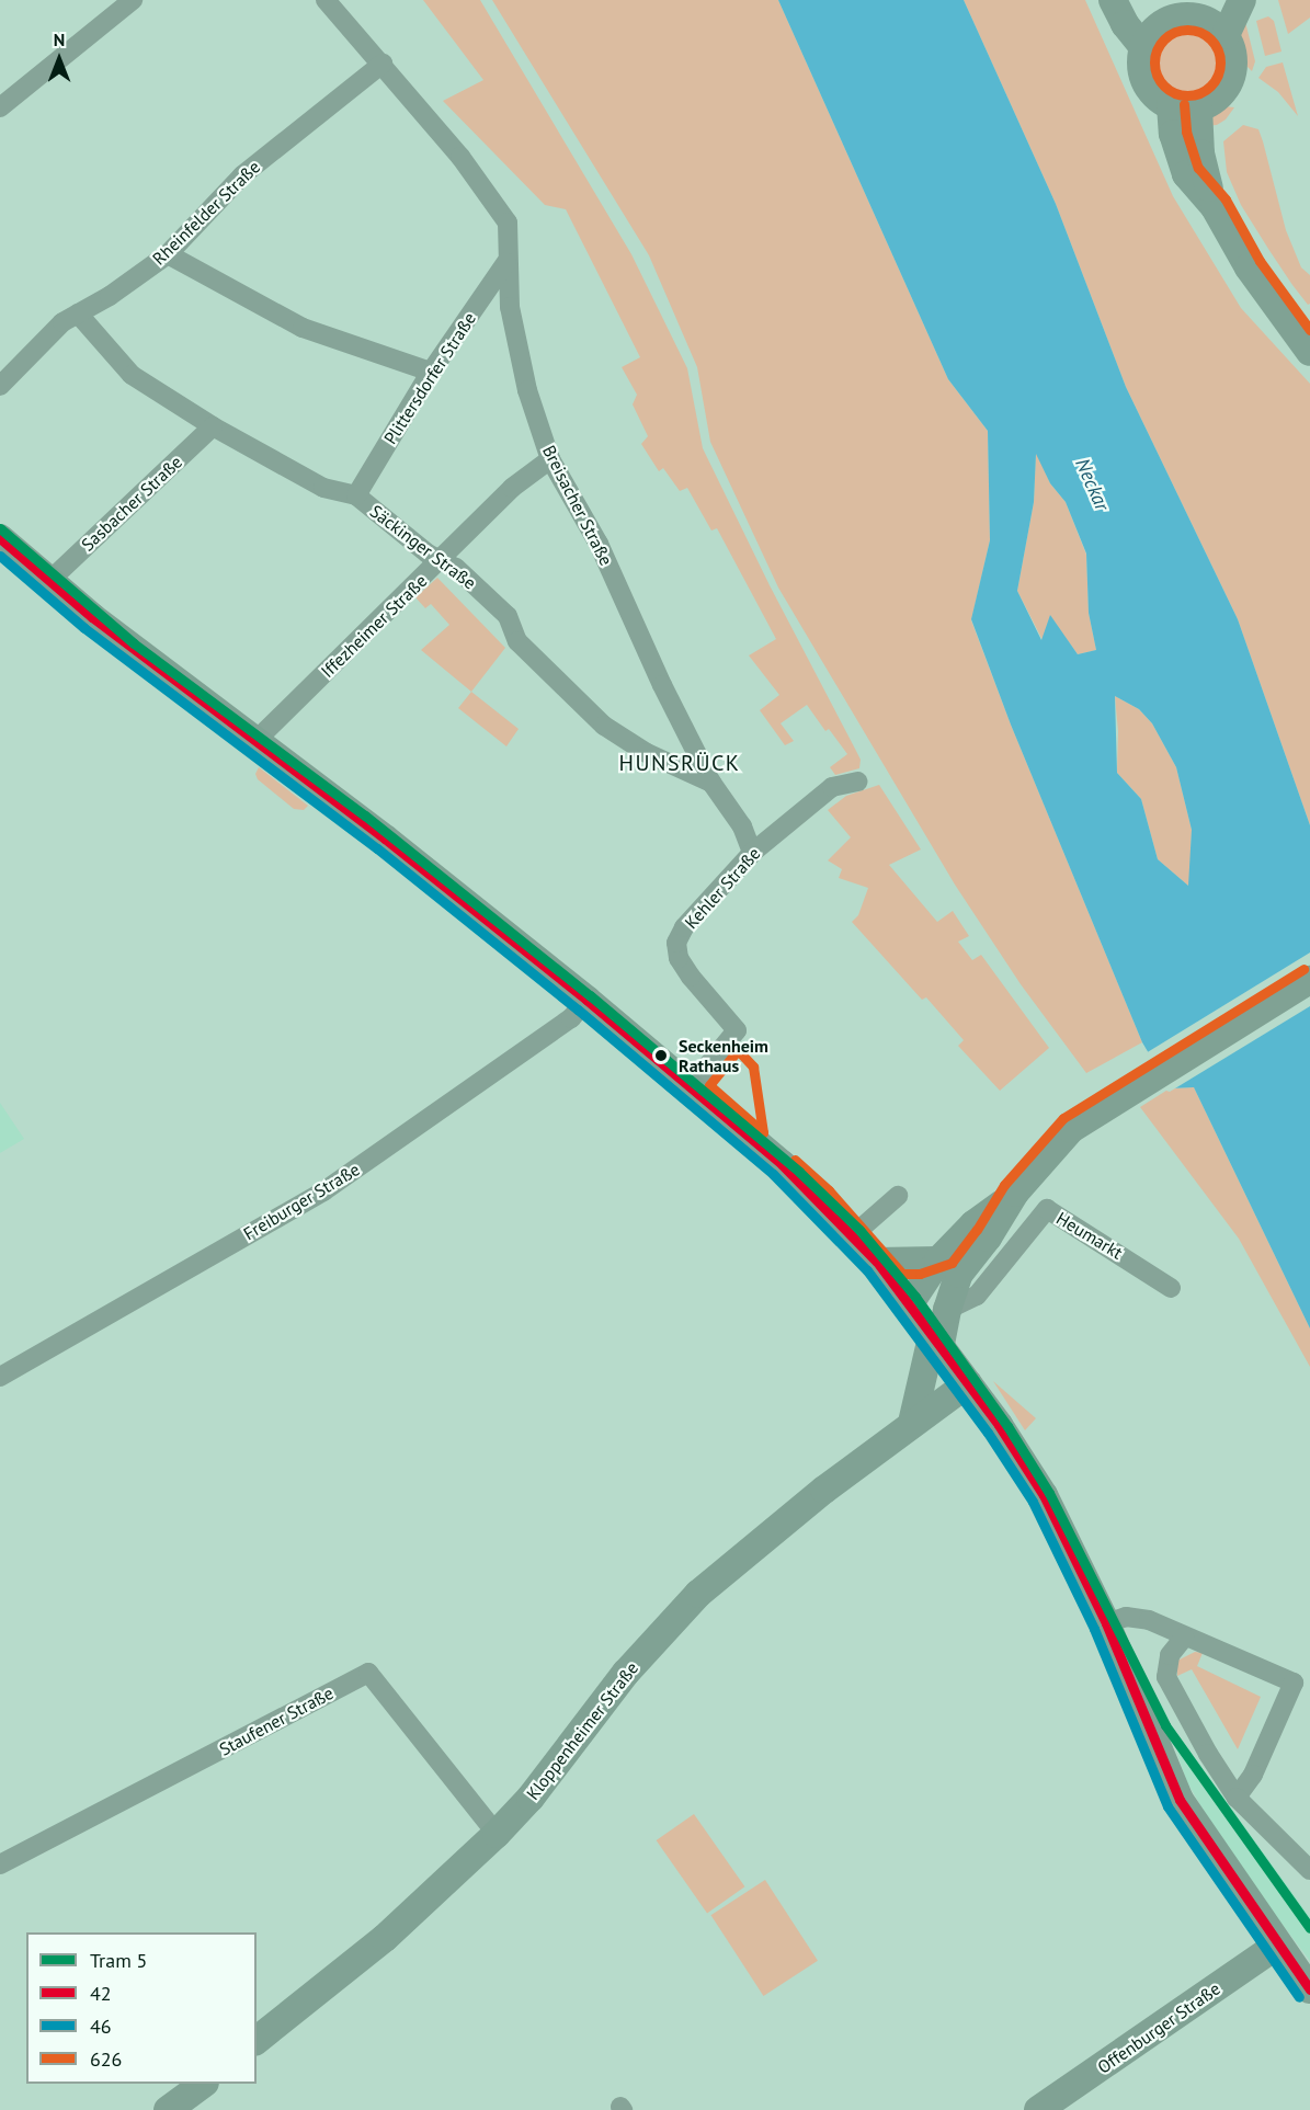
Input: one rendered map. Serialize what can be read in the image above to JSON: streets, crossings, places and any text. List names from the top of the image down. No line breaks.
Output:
{"streets":{"main road":["Kloppenheimer Straße","Offenburger Straße"],"street":["Rheinfelder Straße","Plittersdorfer Straße","Sasbacher Straße","Breisacher Straße","Säckinger Straße","Iffezheimer Straße","Kehler Straße","Freiburger Straße","Heumarkt","Staufener Straße"]},"crossings":[["Rheinfelder Straße","Breisacher Straße"],["Rheinfelder Straße","Säckinger Straße"],["Plittersdorfer Straße","Breisacher Straße"],["Plittersdorfer Straße","Säckinger Straße"],["Sasbacher Straße","Säckinger Straße"],["Breisacher Straße","Säckinger Straße"],["Breisacher Straße","Iffezheimer Straße"],["Säckinger Straße","Iffezheimer Straße"],["Staufener Straße","Kloppenheimer Straße"]],"districts":["HUNSRÜCK"],"water":["Neckar"],"places":["Seckenheim Rathaus"],"lines":["transit line 626","tram line 5","transit line 42","transit line 46"],"legend":["Tram 5","42","46","626"],"north":"top"}
